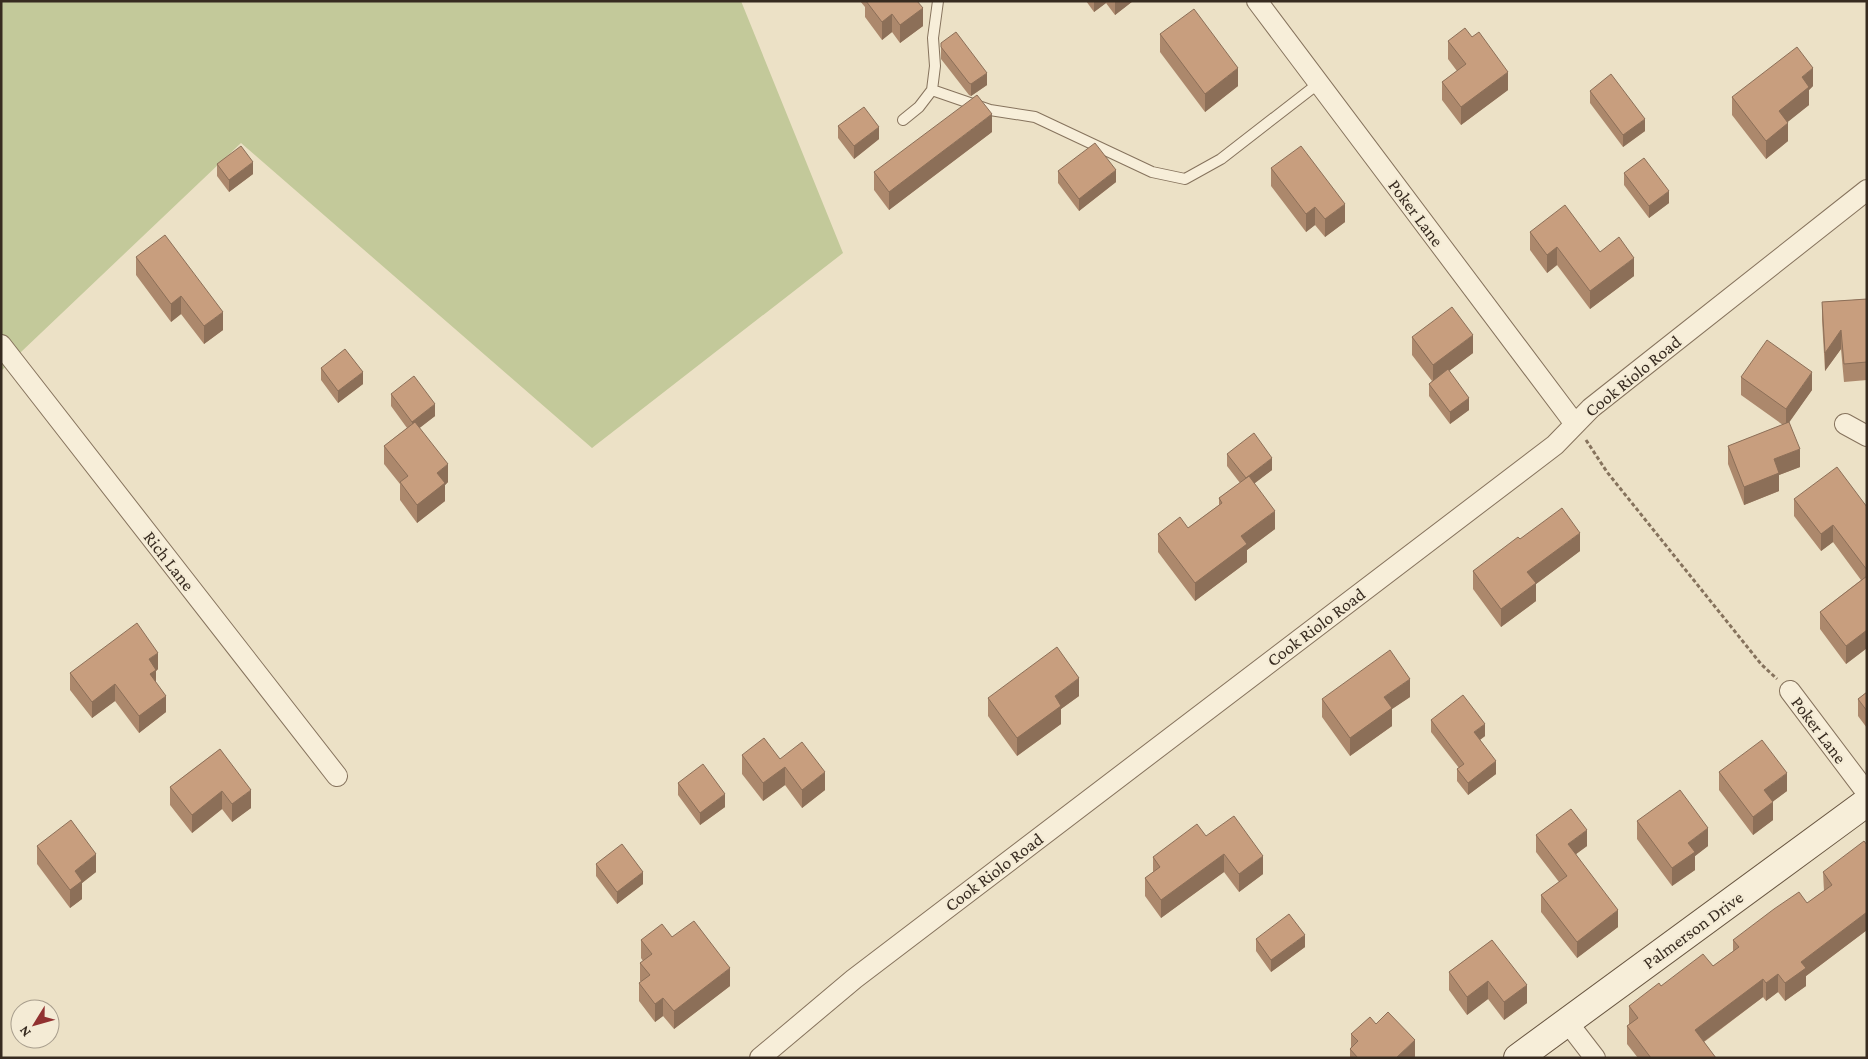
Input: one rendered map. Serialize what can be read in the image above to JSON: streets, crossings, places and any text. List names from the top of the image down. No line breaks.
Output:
{"streets":{"street":["Poker Lane","Cook Riolo Road","Rich Lane","Palmerson Drive"]},"crossings":[["Poker Lane","Cook Riolo Road"]],"north":"bottom left"}
